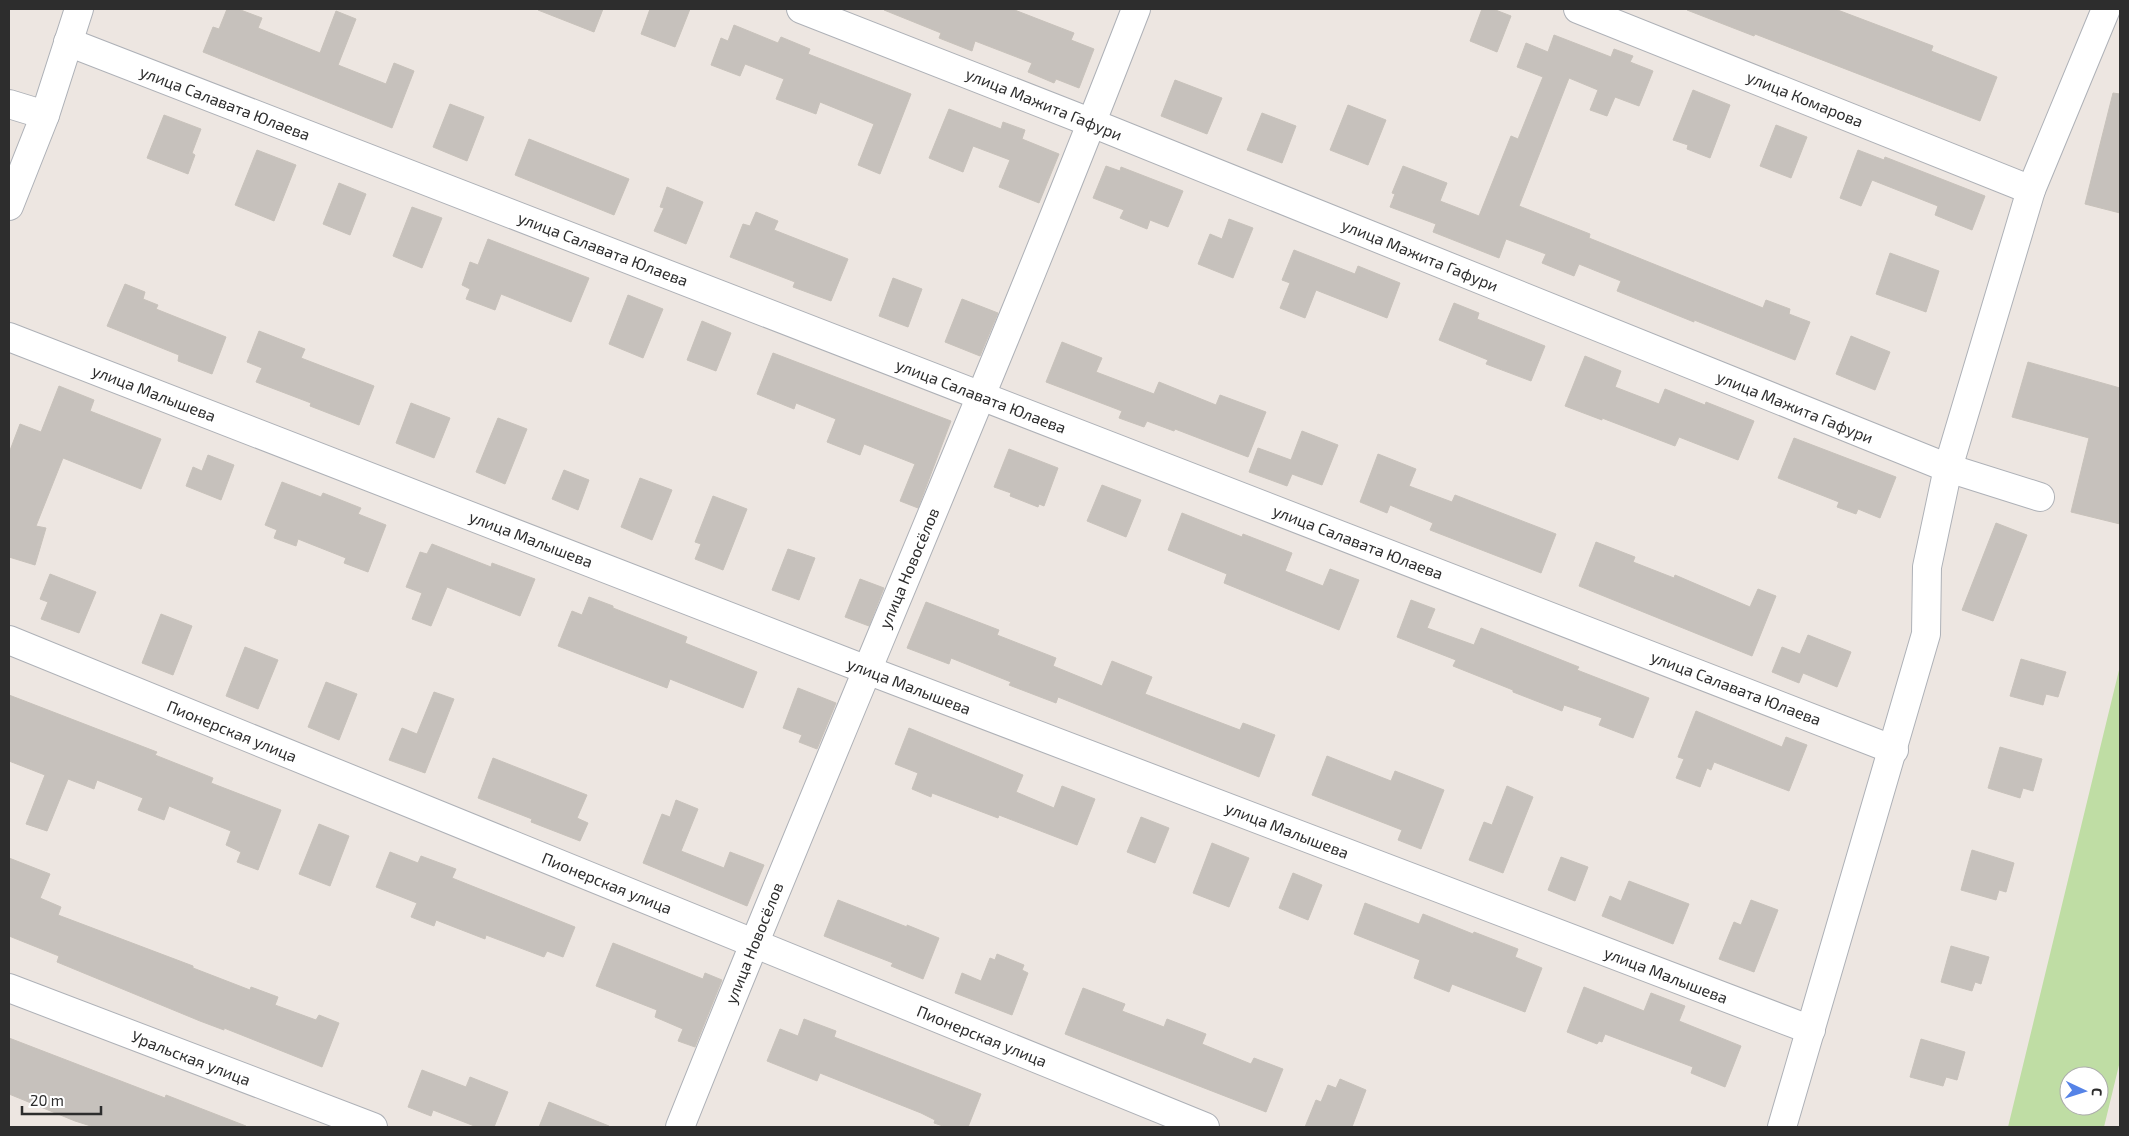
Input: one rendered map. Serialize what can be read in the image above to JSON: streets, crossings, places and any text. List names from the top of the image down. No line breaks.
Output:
{"streets":{"street":["улица Комарова","улица Салавата Юлаева","улица Мажита Гафури","улица Малышева","улица Новосёлов","Пионерская улица","Уральская улица"]},"crossings":[["улица Салавата Юлаева","улица Новосёлов"],["улица Мажита Гафури","улица Новосёлов"],["улица Малышева","улица Новосёлов"],["улица Новосёлов","Пионерская улица"]],"scale_bar":"20 m","north":"right"}
